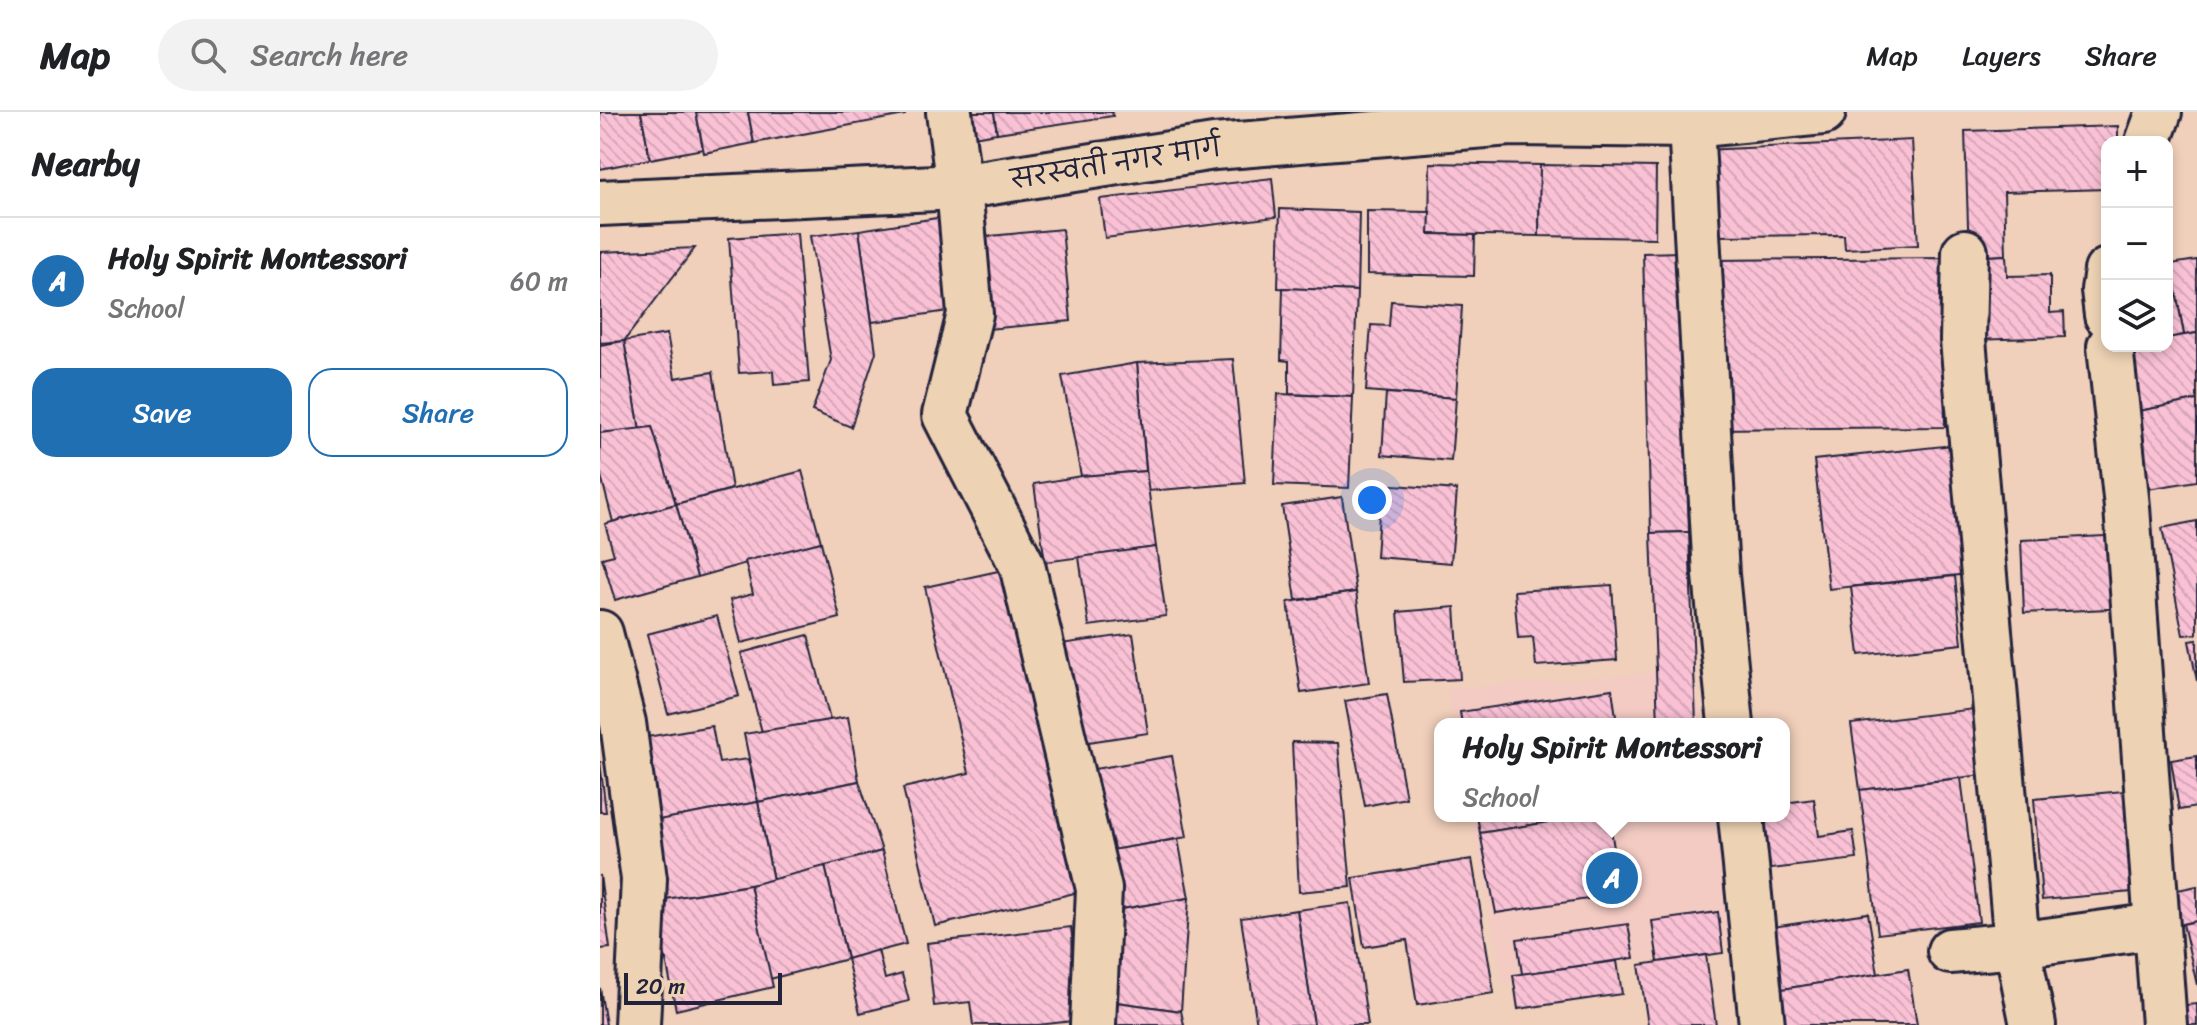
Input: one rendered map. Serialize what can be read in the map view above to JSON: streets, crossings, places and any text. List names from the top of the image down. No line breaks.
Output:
{"streets":{"street":["सरस्वती नगर मार्ग"]},"scale_bar":"20 m","page":{"header":"Map","search":"Search here","nav":["Map","Layers","Share"],"heading":"Nearby","map_buttons":["+","−"],"list":[{"mark":"A","name":"Holy Spirit Montessori","note":"School","value":"60 m"}],"buttons":["Save","Share"],"popup":["Holy Spirit Montessori","School"],"pins":"A","scale":"20 m"}}
